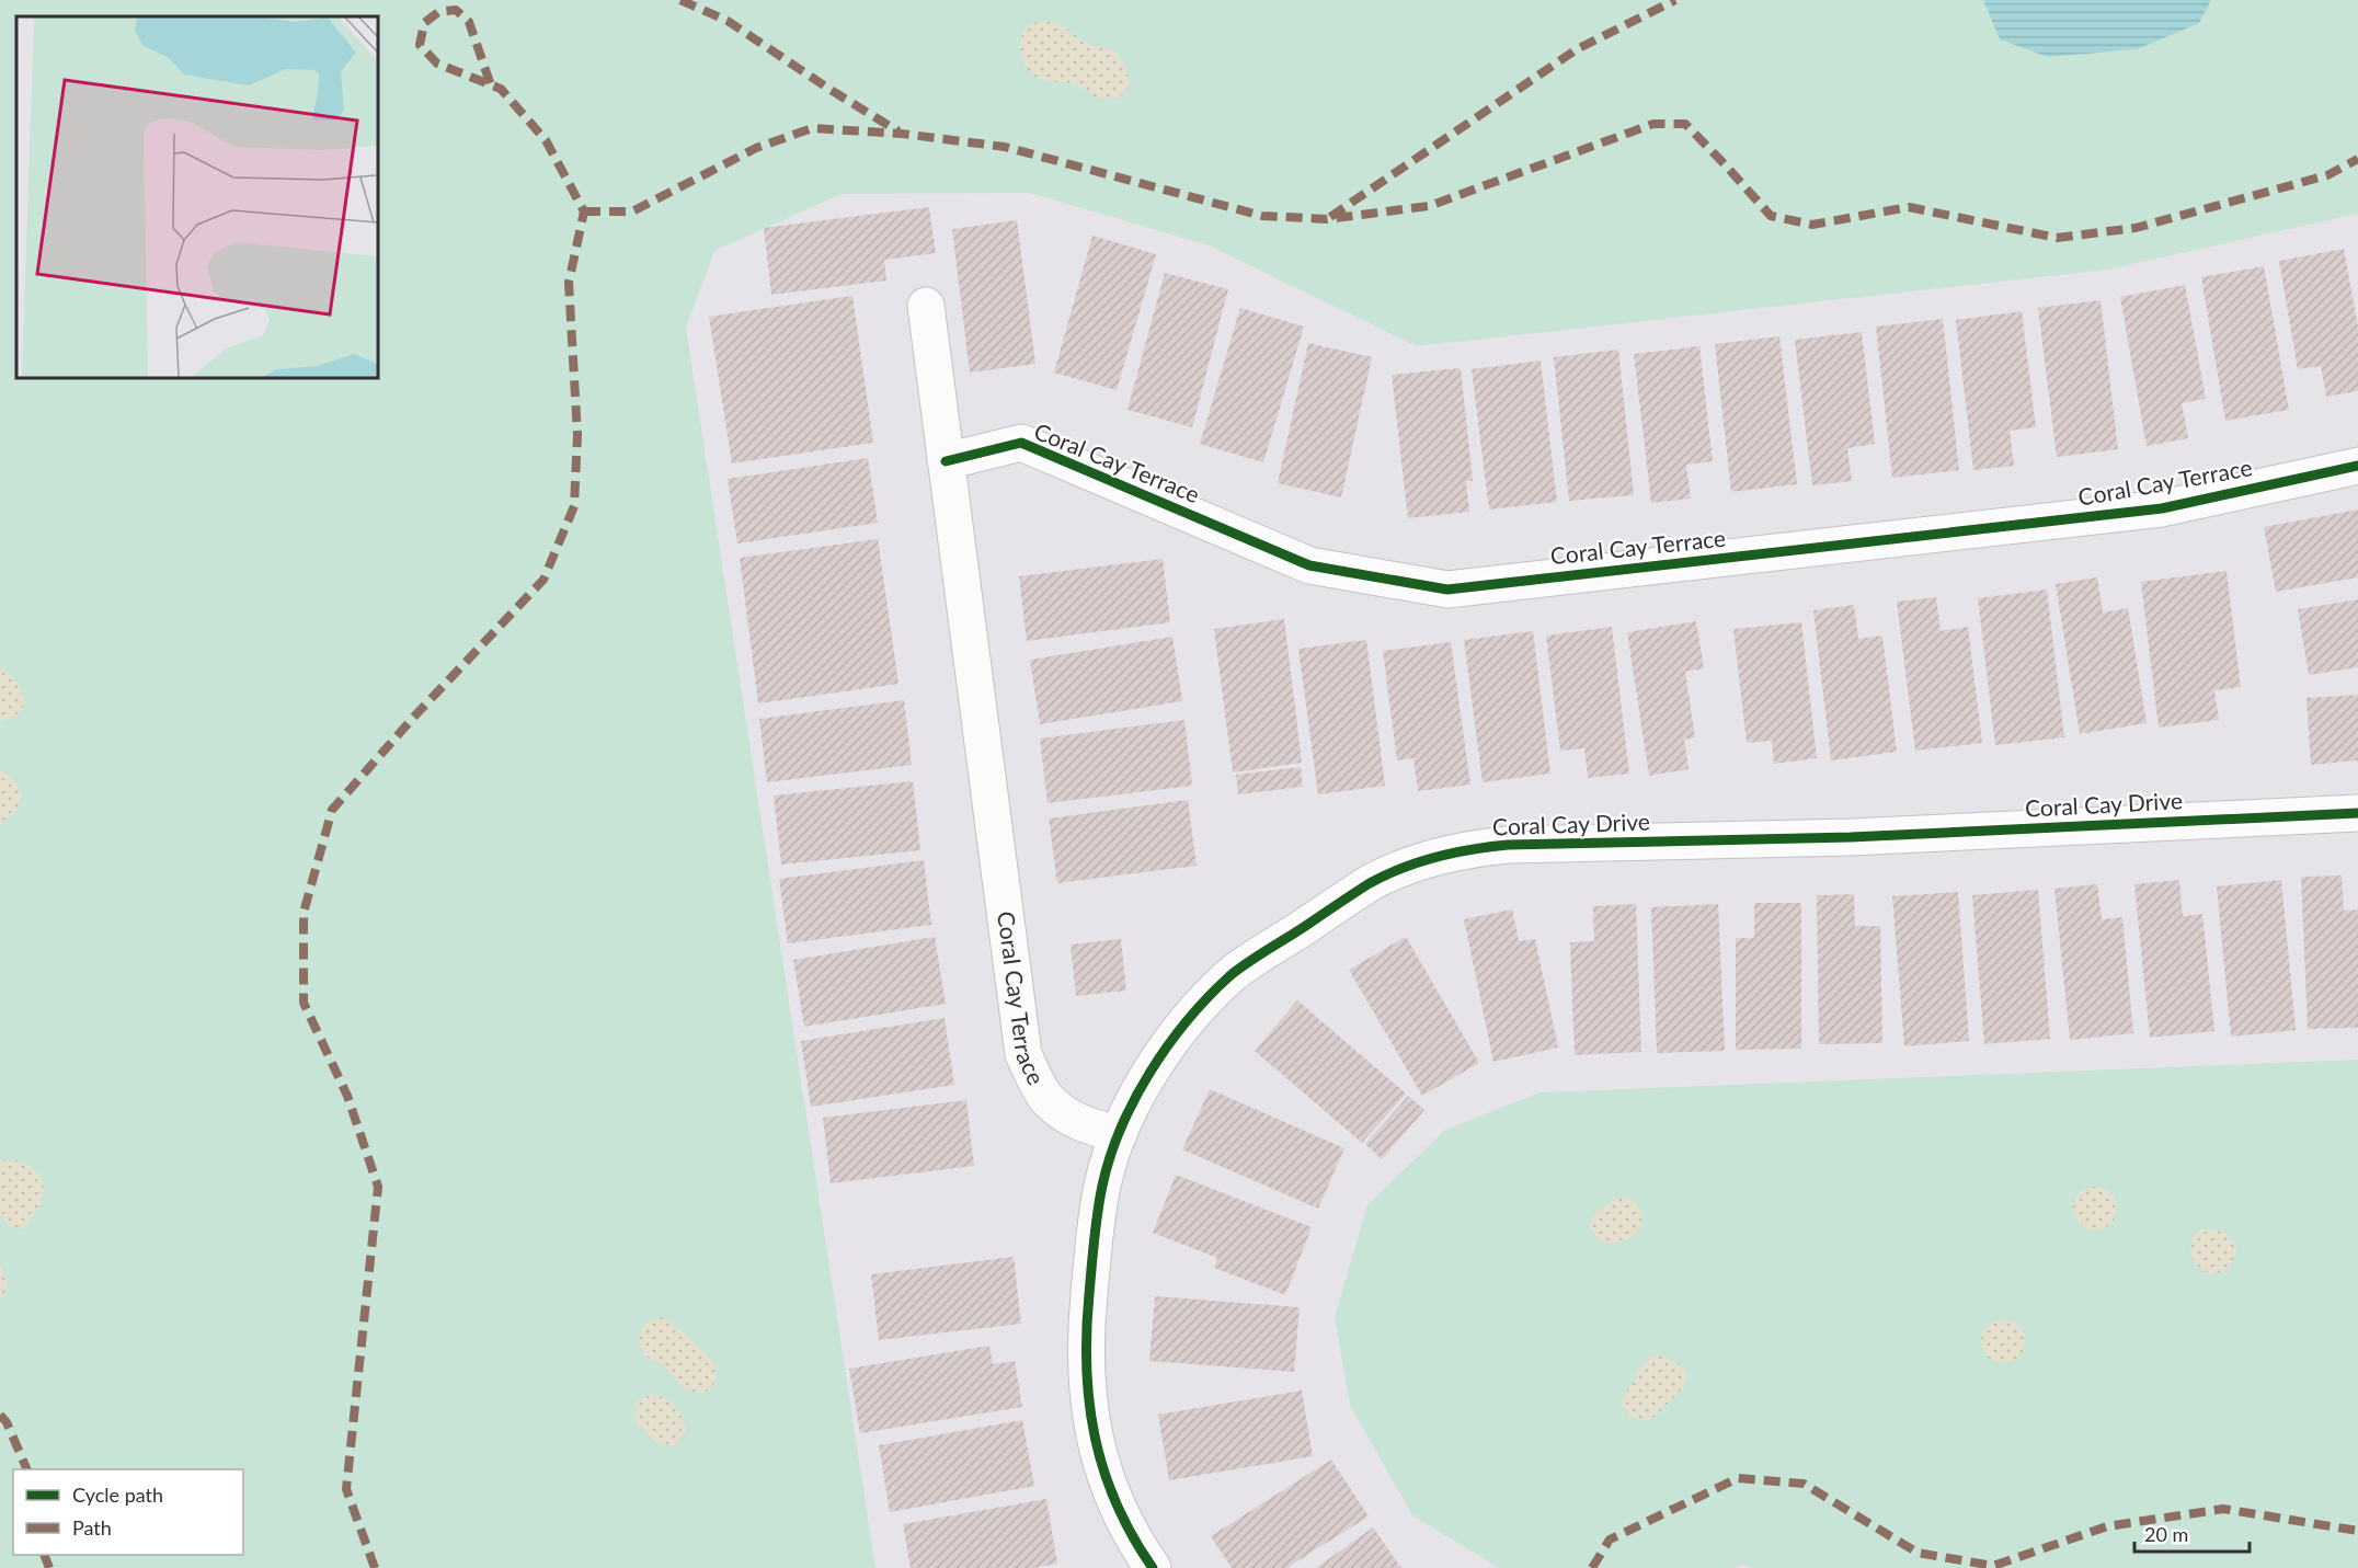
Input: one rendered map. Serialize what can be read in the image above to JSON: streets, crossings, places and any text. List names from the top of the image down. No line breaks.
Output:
{"streets":{"street":["Coral Cay Terrace","Coral Cay Drive"]},"crossings":[["Coral Cay Terrace","Coral Cay Drive"]],"legend":["Cycle path","Path"],"scale_bar":"20 m"}
